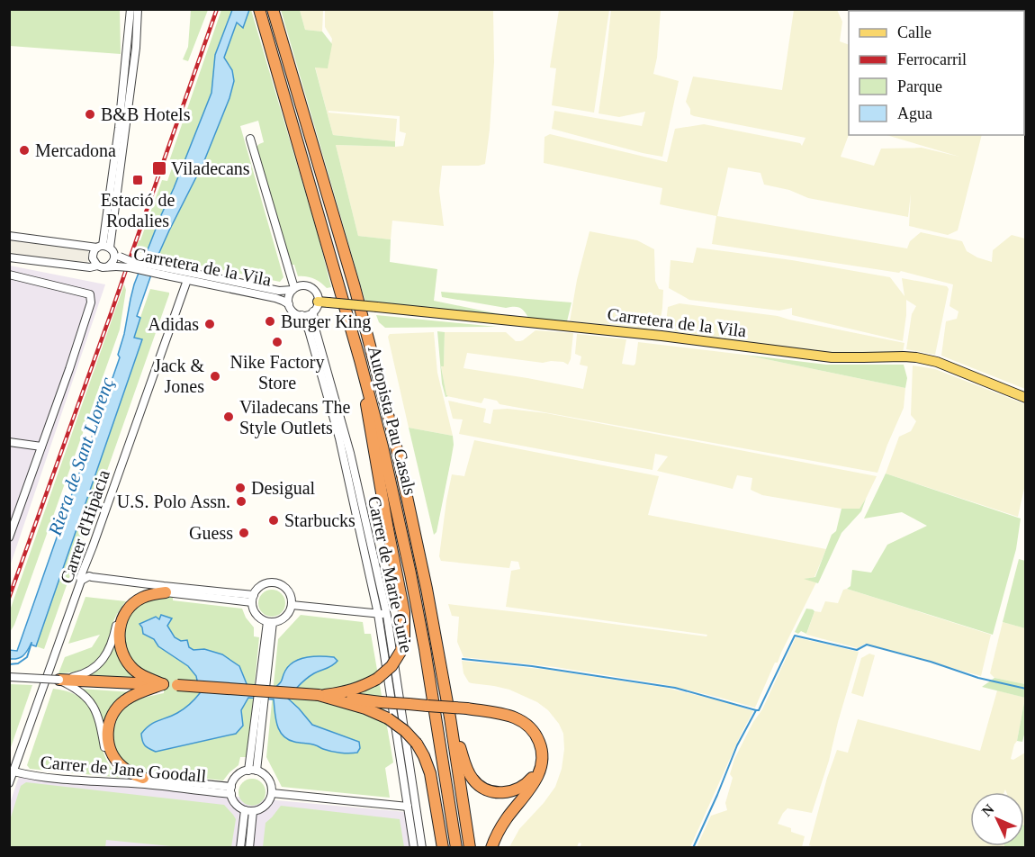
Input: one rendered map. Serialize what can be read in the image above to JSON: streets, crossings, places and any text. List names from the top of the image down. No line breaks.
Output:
{"streets":{"highway":["Autopista Pau Casals"],"main road":["Carretera de la Vila"],"street":["Carrer d'Hipàcia","Carrer de Marie Curie","Carrer de Jane Goodall"]},"crossings":[["Carretera de la Vila","Carrer d'Hipàcia"],["Carretera de la Vila","Carrer de Marie Curie"],["Carrer d'Hipàcia","Carrer de Jane Goodall"]],"water":["Riera de Sant Llorenç"],"places":{"other":["B&B Hotels","Mercadona","Burger King","Adidas","Nike Factory Store","Jack & Jones","Viladecans The Style Outlets","Desigual","U.S. Polo Assn.","Starbucks","Guess"],"transit":["Viladecans","Estació de Rodalies"]},"legend":["Calle","Ferrocarril","Parque","Agua"],"north":"top left"}
